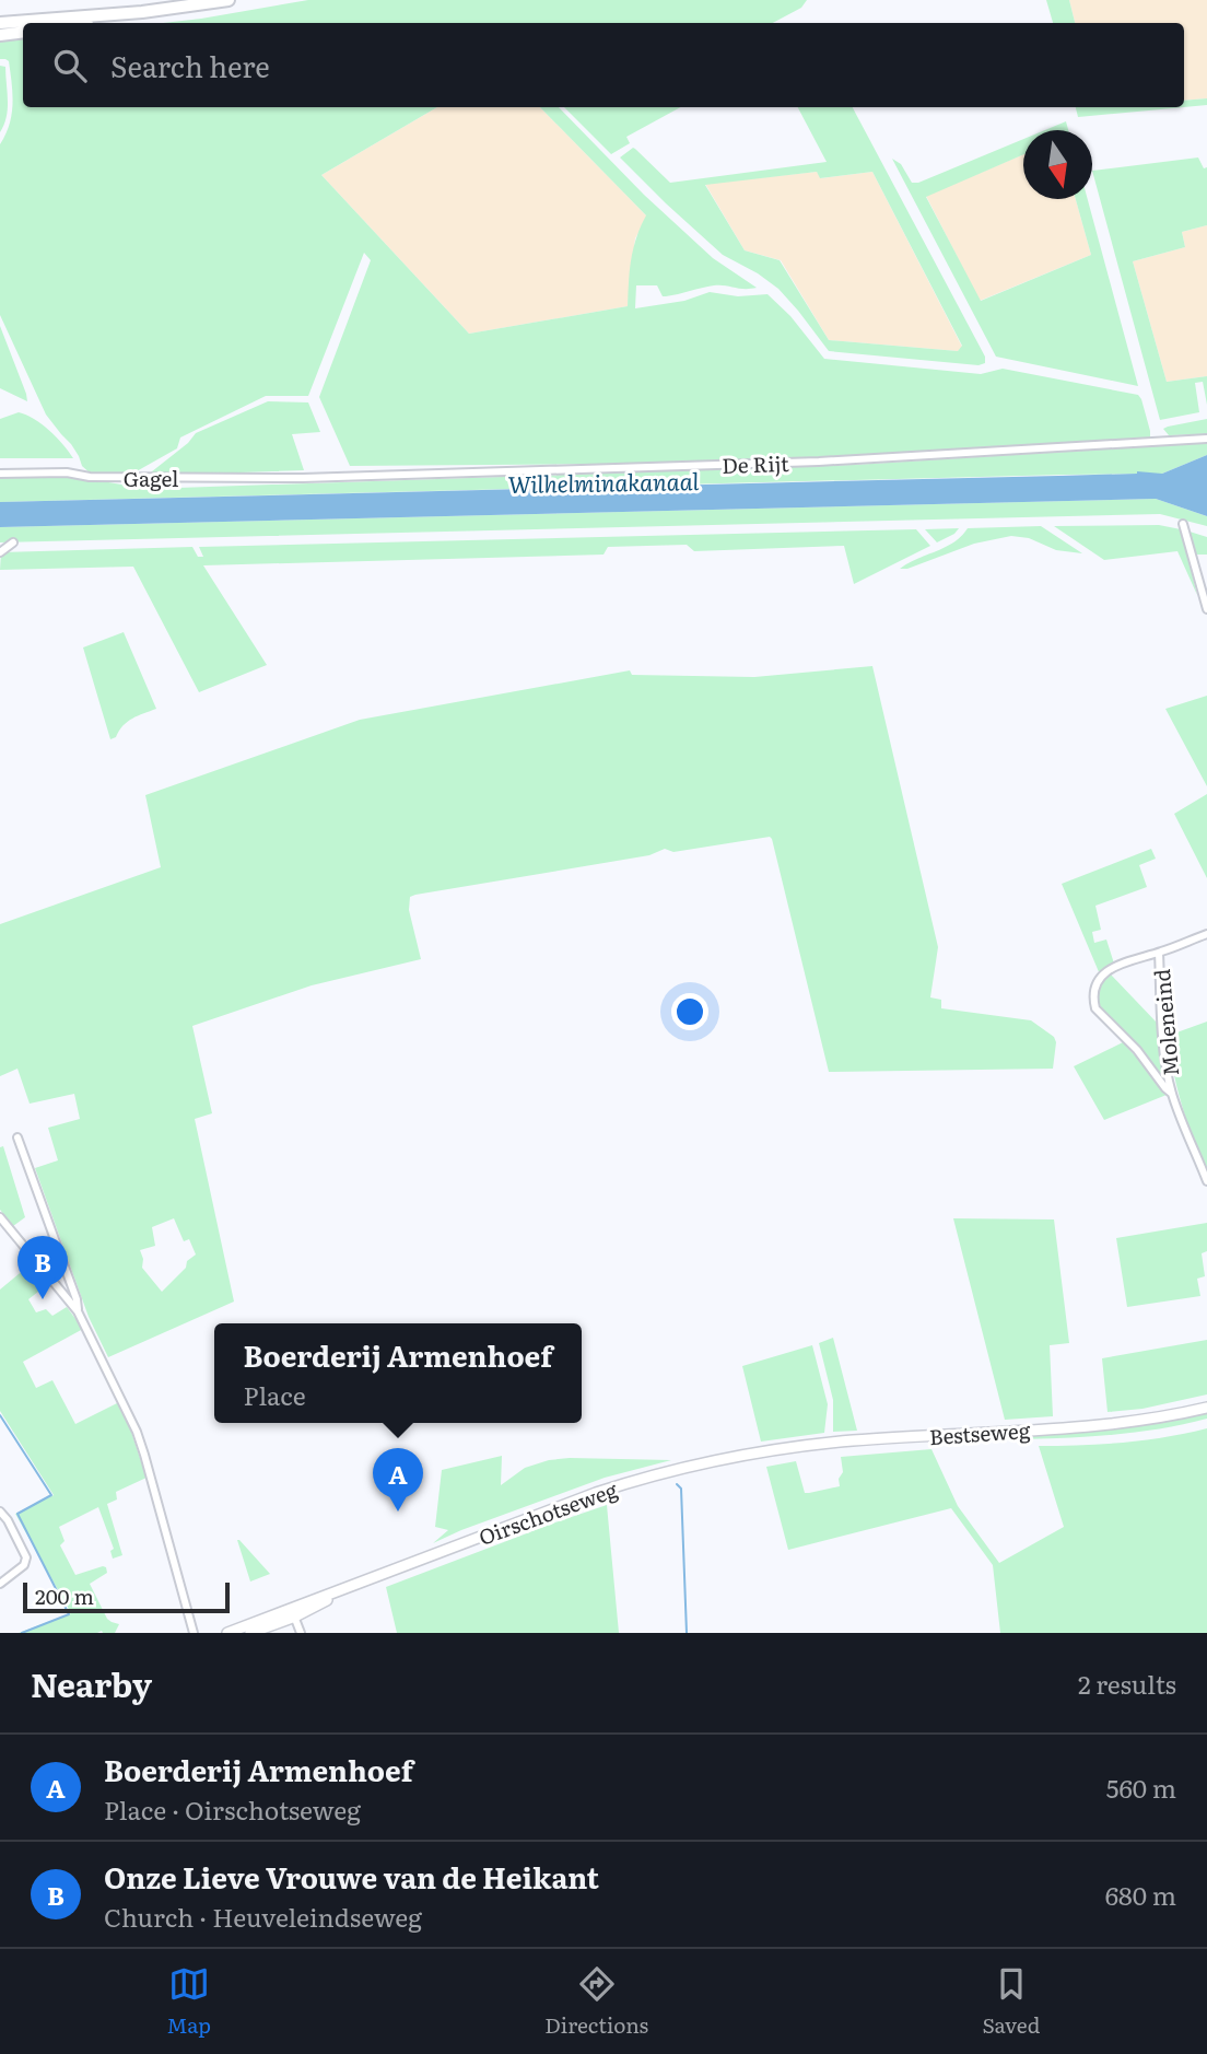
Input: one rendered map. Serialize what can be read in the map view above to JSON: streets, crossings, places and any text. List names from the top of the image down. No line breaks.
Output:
{"streets":{"main road":["Bestseweg","Oirschotseweg"],"street":["De Rijt","Gagel","Moleneind"]},"crossings":[["De Rijt","Gagel"],["Bestseweg","Oirschotseweg"]],"water":["Wilhelminakanaal"],"scale_bar":"200 m","north":"bottom","page":{"search":"Search here","pins":["B","A"],"popup":["Boerderij Armenhoef","Place"],"scale":"200 m","heading":["Nearby","2 results"],"list":[{"mark":"A","name":"Boerderij Armenhoef","note":"Place · Oirschotseweg","value":"560 m"},{"mark":"B","name":"Onze Lieve Vrouwe van de Heikant","note":"Church · Heuveleindseweg","value":"680 m"}],"nav":["Map","Directions","Saved"]}}
